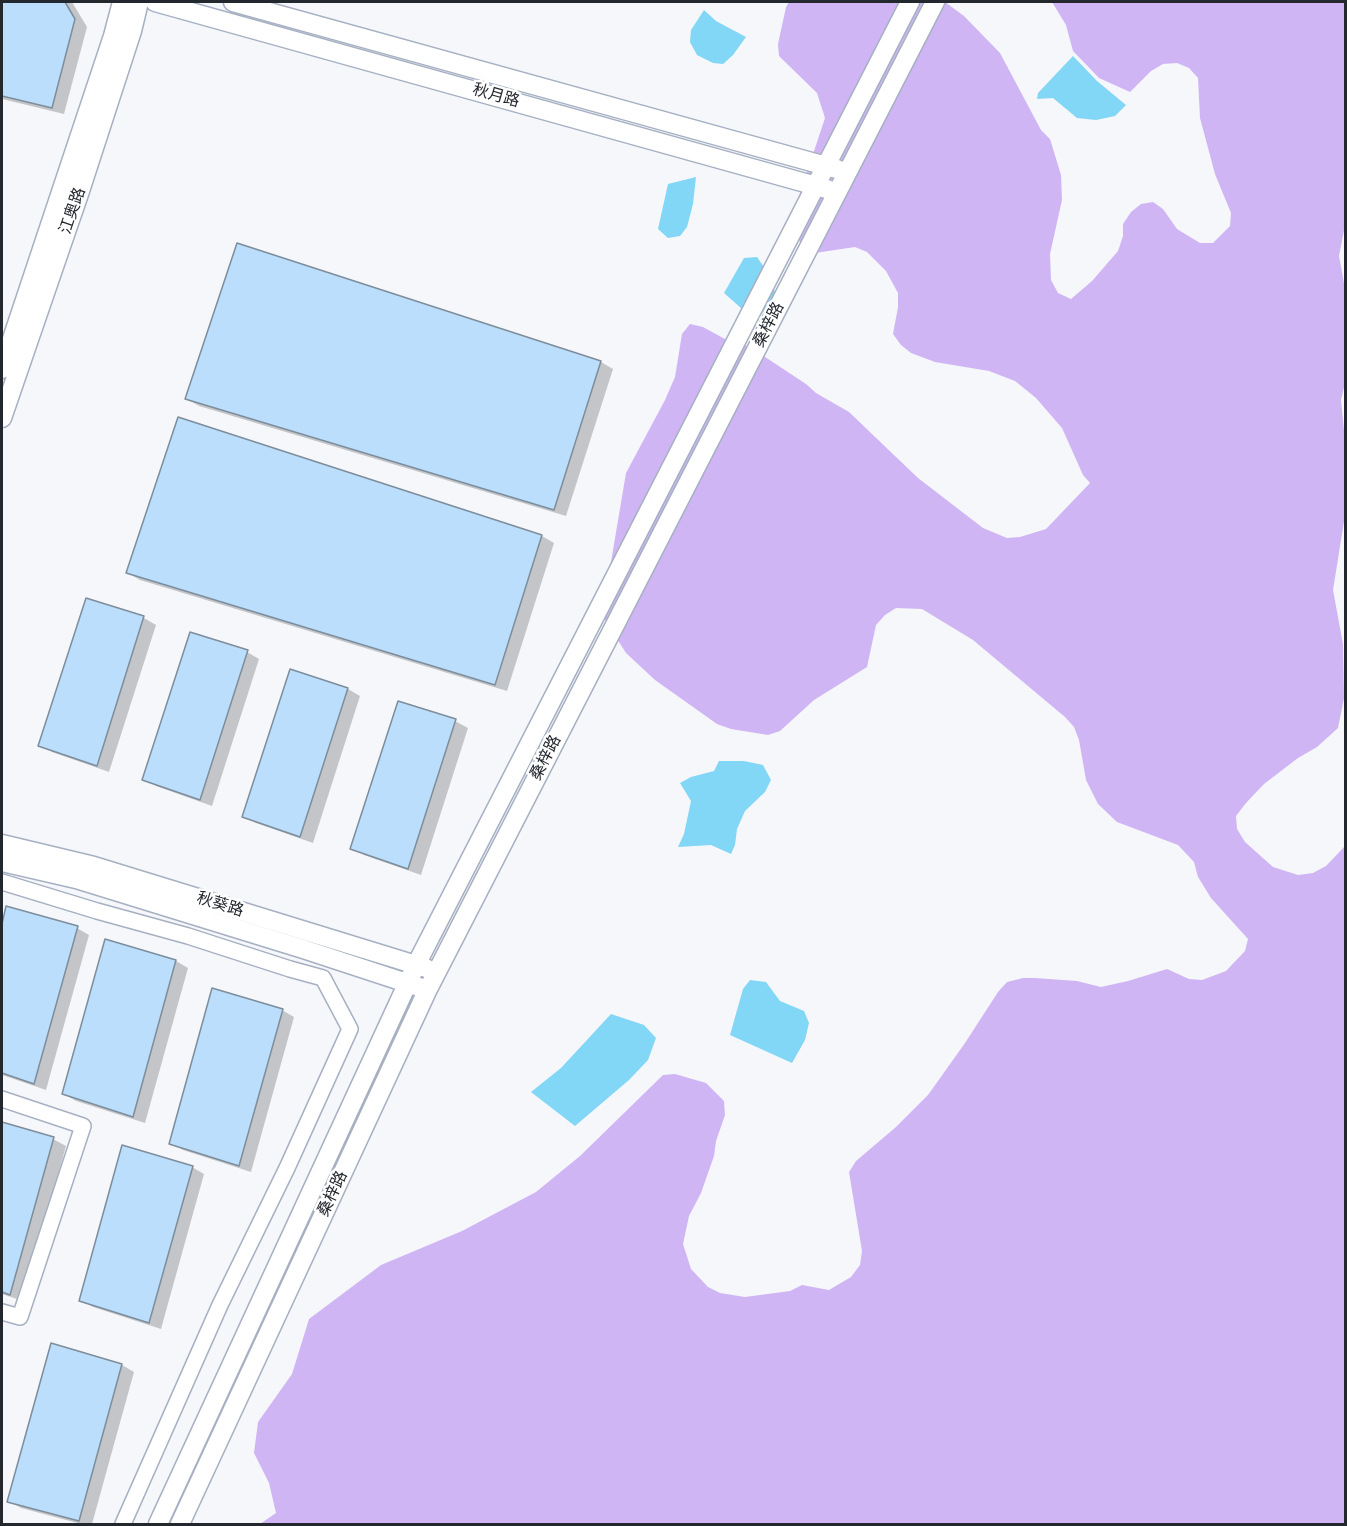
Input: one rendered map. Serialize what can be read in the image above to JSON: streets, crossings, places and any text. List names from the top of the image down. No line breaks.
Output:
{"streets":{"street":["秋月路","江奥路","桑梓路","秋葵路"]},"crossings":[["秋月路","桑梓路"],["桑梓路","秋葵路"]]}
